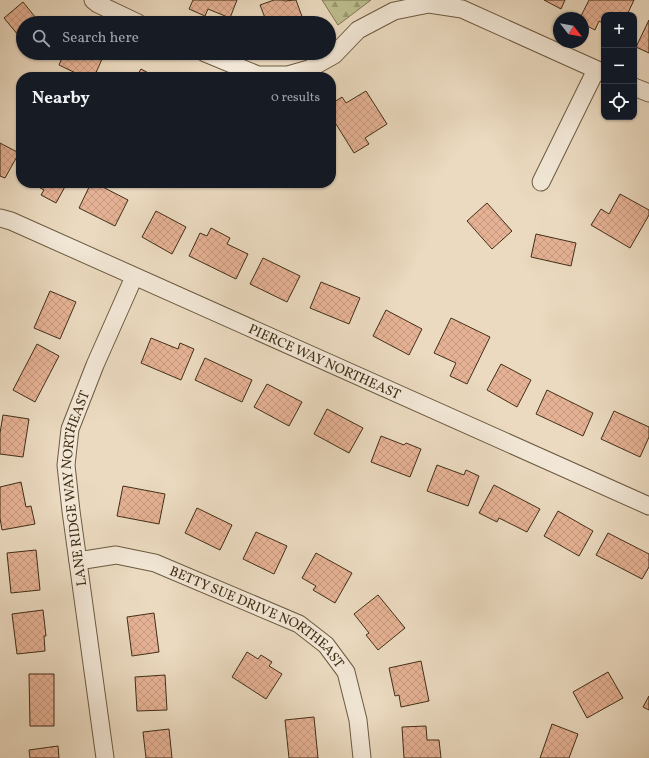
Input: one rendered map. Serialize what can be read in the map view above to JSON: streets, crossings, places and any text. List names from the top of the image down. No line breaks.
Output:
{"streets":{"street":["PIERCE WAY NORTHEAST","LANE RIDGE WAY NORTHEAST","BETTY SUE DRIVE NORTHEAST"]},"crossings":[["PIERCE WAY NORTHEAST","LANE RIDGE WAY NORTHEAST"],["LANE RIDGE WAY NORTHEAST","BETTY SUE DRIVE NORTHEAST"]],"north":"bottom right","page":{"map_buttons":["+","−"],"search":"Search here","heading":["Nearby","0 results"]}}
